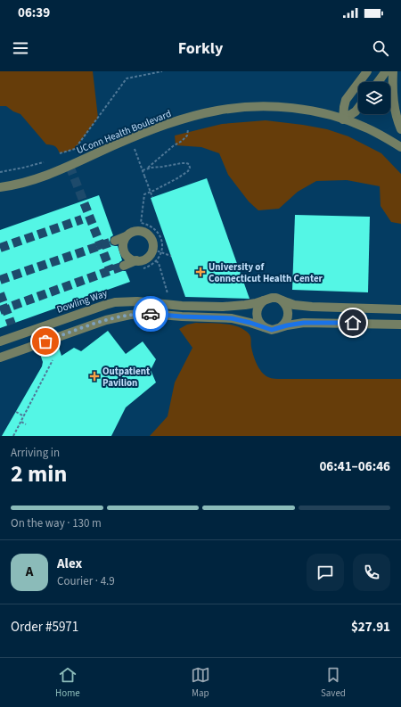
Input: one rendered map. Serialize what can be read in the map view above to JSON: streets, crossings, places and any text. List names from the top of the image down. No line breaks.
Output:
{"streets":{"street":["UConn Health Boulevard","Dowling Way"]},"places":{"health":["University of Connecticut Health Center","Outpatient Pavilion"]},"page":{"status":"06:39","header":"Forkly","heading":["2 min","Arriving in","06:41–06:46"],"panel":["Alex","Courier · 4.9","Order #5971","$27.91"],"bar":"On the way · 130 m","round":"A","tabs":["Home","Map","Saved"]}}
